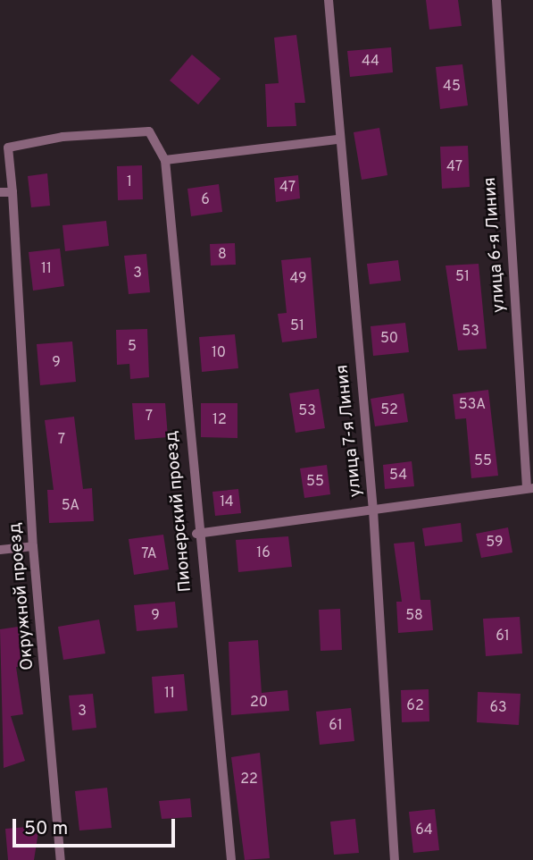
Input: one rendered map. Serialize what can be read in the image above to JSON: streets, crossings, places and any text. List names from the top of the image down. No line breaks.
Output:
{"streets":{"lane":["улица 6-я Линия","улица 7-я Линия","Пионерский проезд","Окружной проезд"]},"crossings":[["Пионерский проезд","Окружной проезд"]],"house_numbers":["44","45","47","1","47","6","8","11","3","51","49","51","53","50","5","10","9","53А","52","53","7","12","7","55","54","55","14","5А","59","16","7А","9","58","61","11","20","62","63","3","61","22","64"],"scale_bar":"50 m"}
